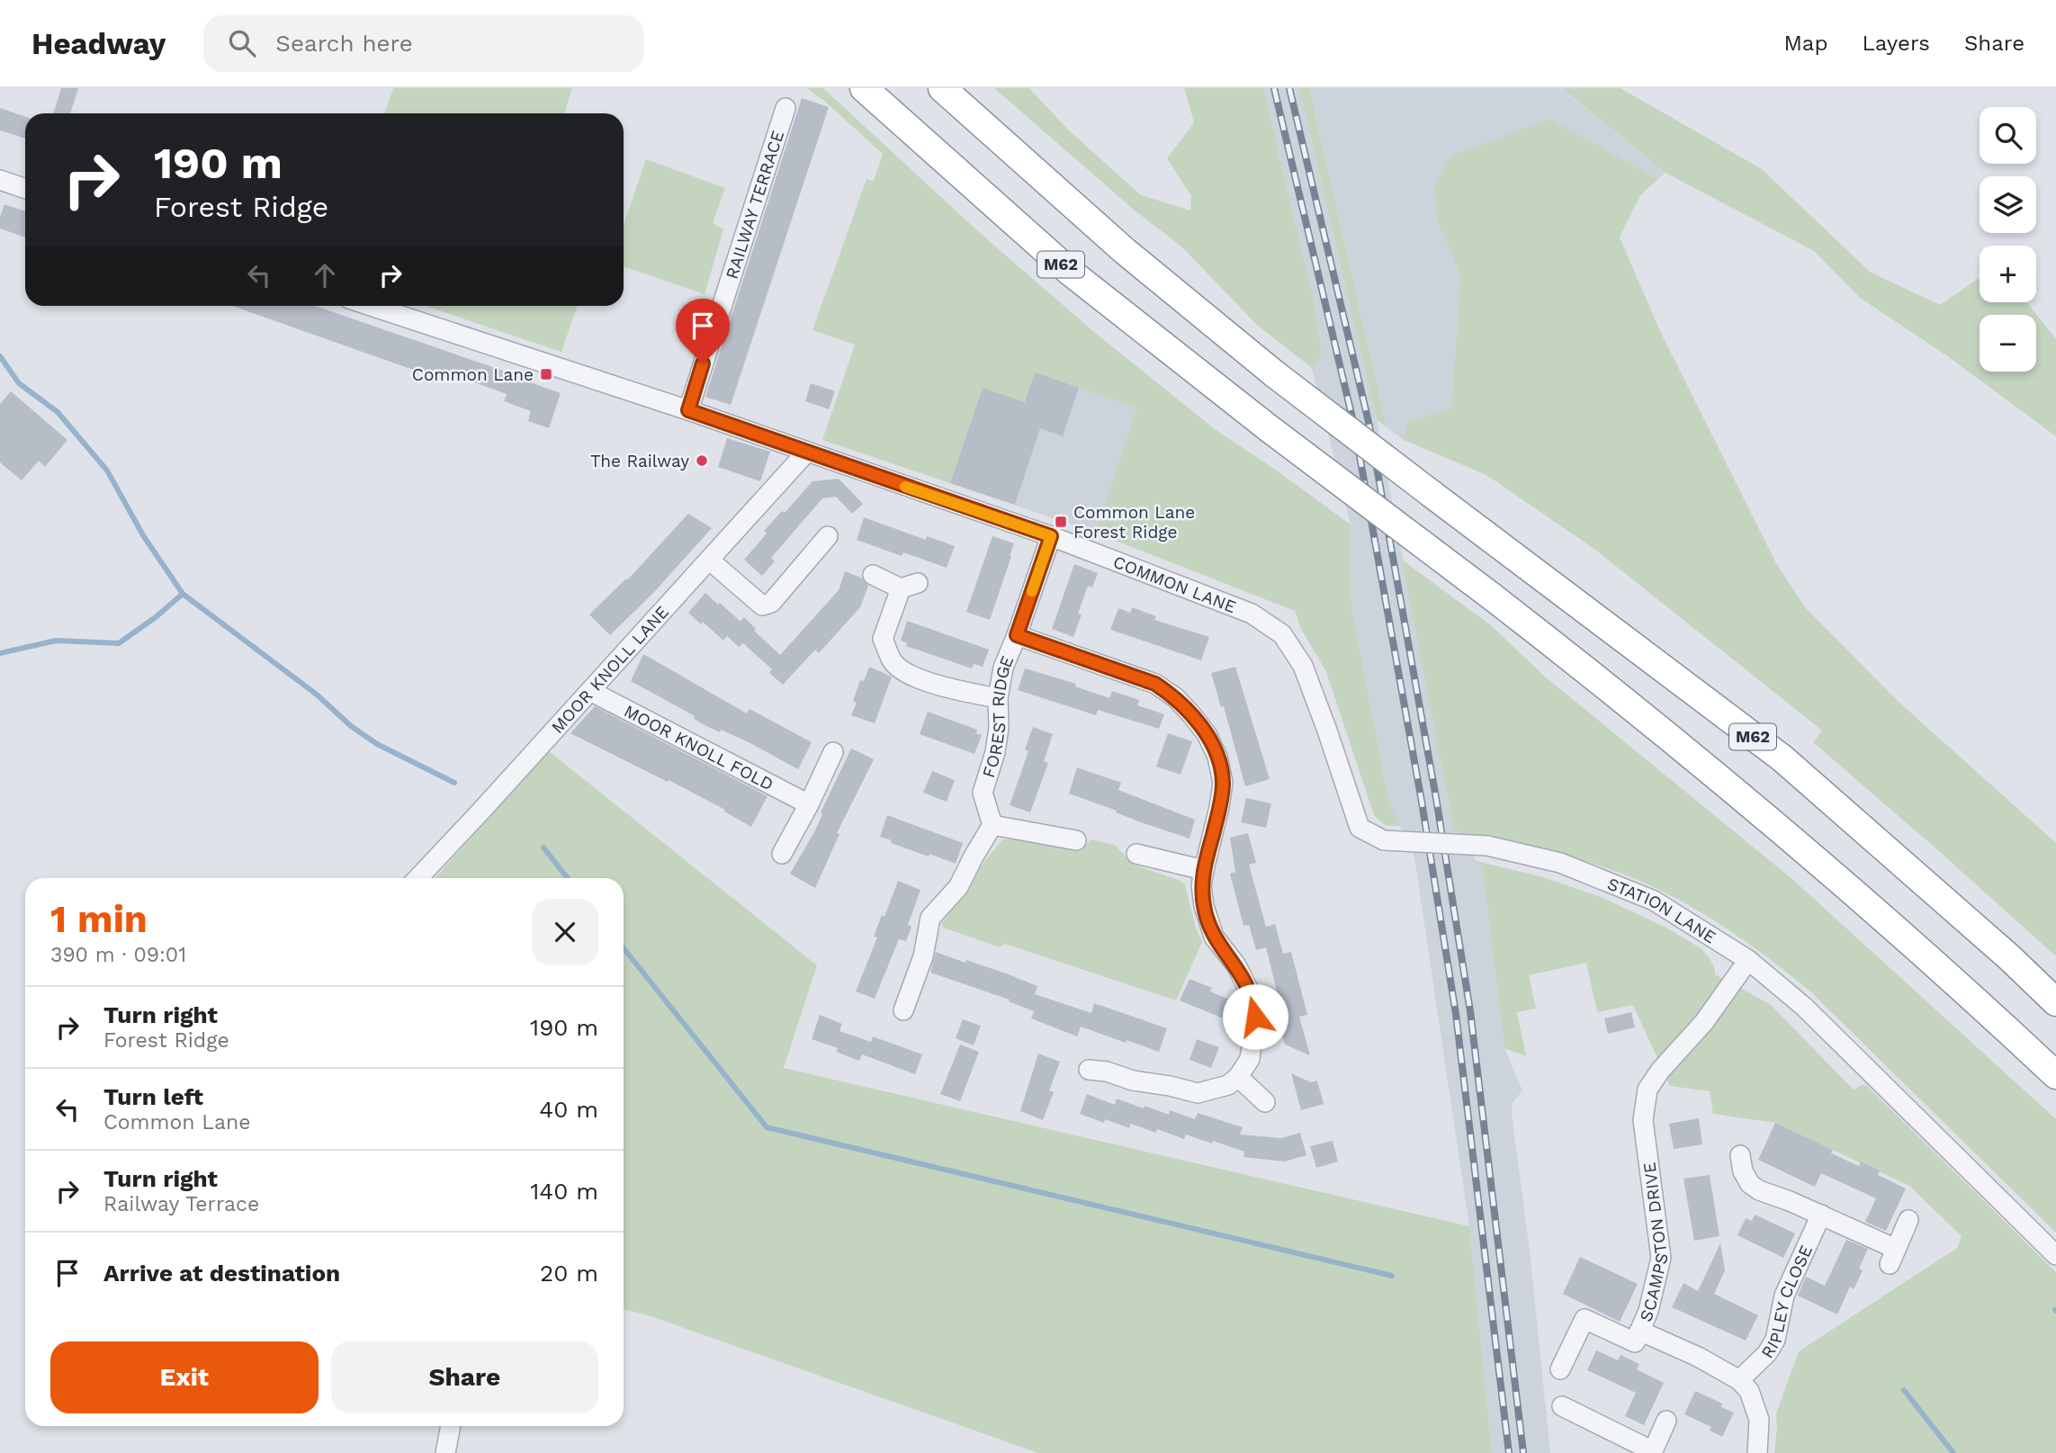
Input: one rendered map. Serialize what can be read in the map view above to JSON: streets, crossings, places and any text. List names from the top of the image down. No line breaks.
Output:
{"streets":{"highway":["M62"],"street":["RAILWAY TERRACE","COMMON LANE","MOOR KNOLL LANE","FOREST RIDGE","MOOR KNOLL FOLD","STATION LANE","SCAMPSTON DRIVE","RIPLEY CLOSE"]},"crossings":[["RAILWAY TERRACE","COMMON LANE"],["COMMON LANE","MOOR KNOLL LANE"],["COMMON LANE","FOREST RIDGE"],["COMMON LANE","STATION LANE"],["MOOR KNOLL LANE","MOOR KNOLL FOLD"],["STATION LANE","SCAMPSTON DRIVE"],["SCAMPSTON DRIVE","RIPLEY CLOSE"]],"places":{"transit":["Common Lane","Common Lane Forest Ridge"],"other":["The Railway"]},"page":{"header":"Headway","search":"Search here","nav":["Map","Layers","Share"],"map_buttons":["+","−"],"turn":["190 m","Forest Ridge"],"heading":["1 min","390 m · 09:01"],"list":[{"name":"Turn right","note":"Forest Ridge","value":"190 m"},{"name":"Turn left","note":"Common Lane","value":"40 m"},{"name":"Turn right","note":"Railway Terrace","value":"140 m"},{"name":"Arrive at destination","value":"20 m"}],"buttons":["Exit","Share"]}}
